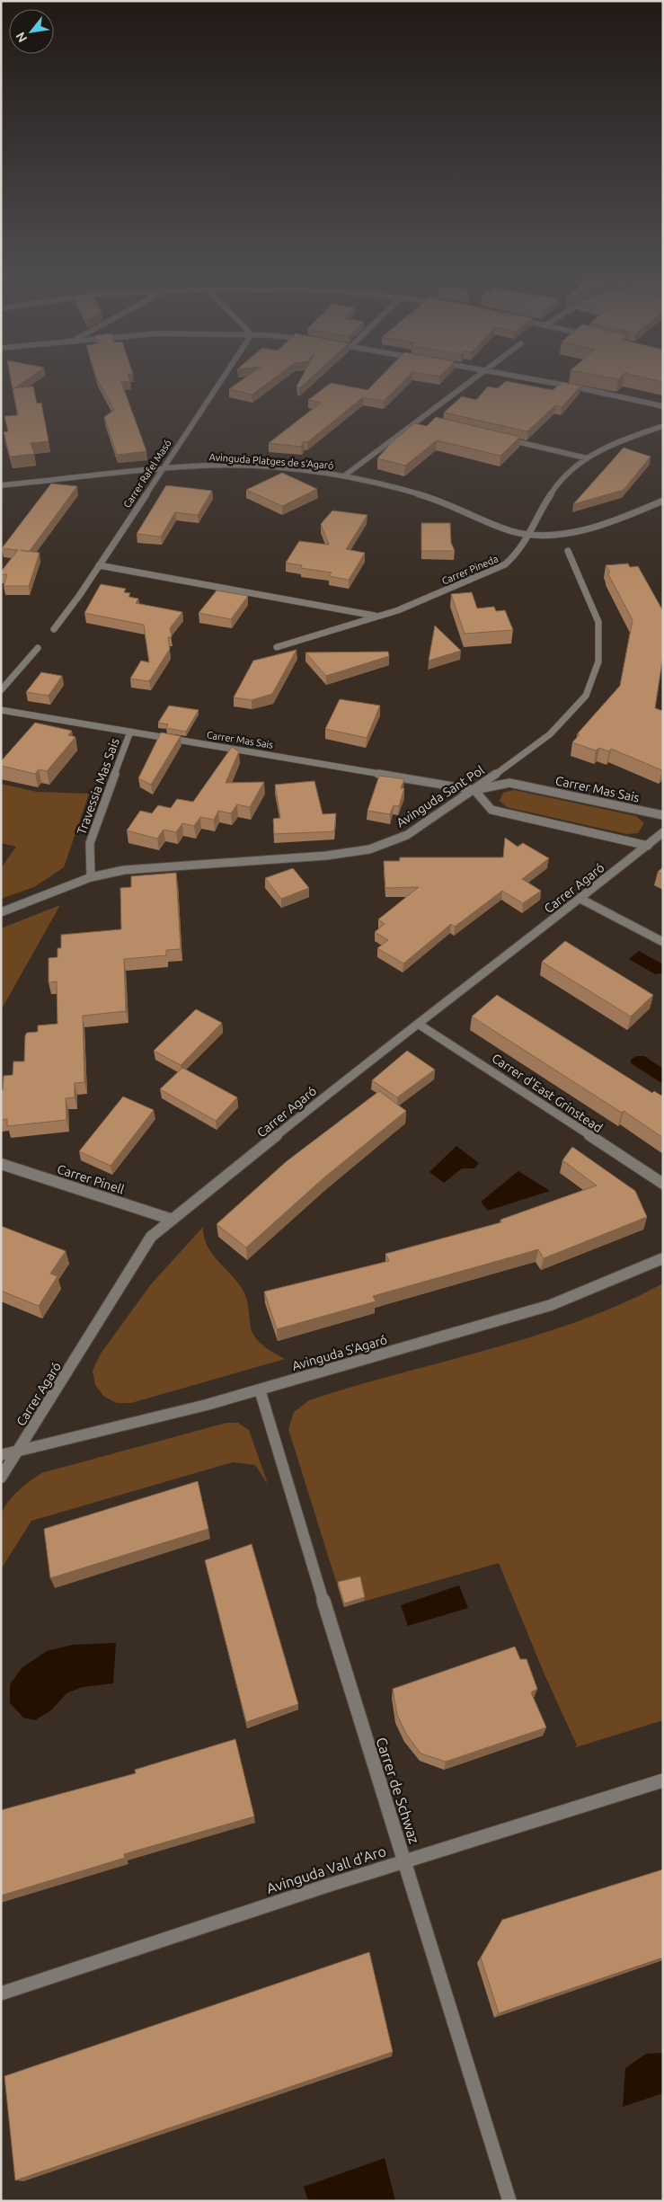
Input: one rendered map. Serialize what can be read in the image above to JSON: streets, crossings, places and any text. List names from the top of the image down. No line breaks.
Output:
{"streets":{"street":["Avinguda Platges de s'Agaró","Carrer Rafel Masó","Carrer Pineda","Carrer Mas Sais","Travessia Mas Sais","Avinguda Sant Pol","Carrer Agaró","Carrer d'East Grinstead","Carrer Pinell","Avinguda S'Agaró","Carrer de Schwaz","Avinguda Vall d'Aro"]},"crossings":[["Avinguda Platges de s'Agaró","Carrer Rafel Masó"],["Avinguda Platges de s'Agaró","Carrer Pineda"],["Carrer Rafel Masó","Carrer Pineda"],["Carrer Mas Sais","Travessia Mas Sais"],["Carrer Mas Sais","Avinguda Sant Pol"],["Travessia Mas Sais","Avinguda Sant Pol"],["Carrer Agaró","Carrer d'East Grinstead"],["Carrer Agaró","Carrer Pinell"],["Carrer Agaró","Avinguda S'Agaró"],["Avinguda S'Agaró","Carrer de Schwaz"],["Carrer de Schwaz","Avinguda Vall d'Aro"]],"north":"bottom left"}
